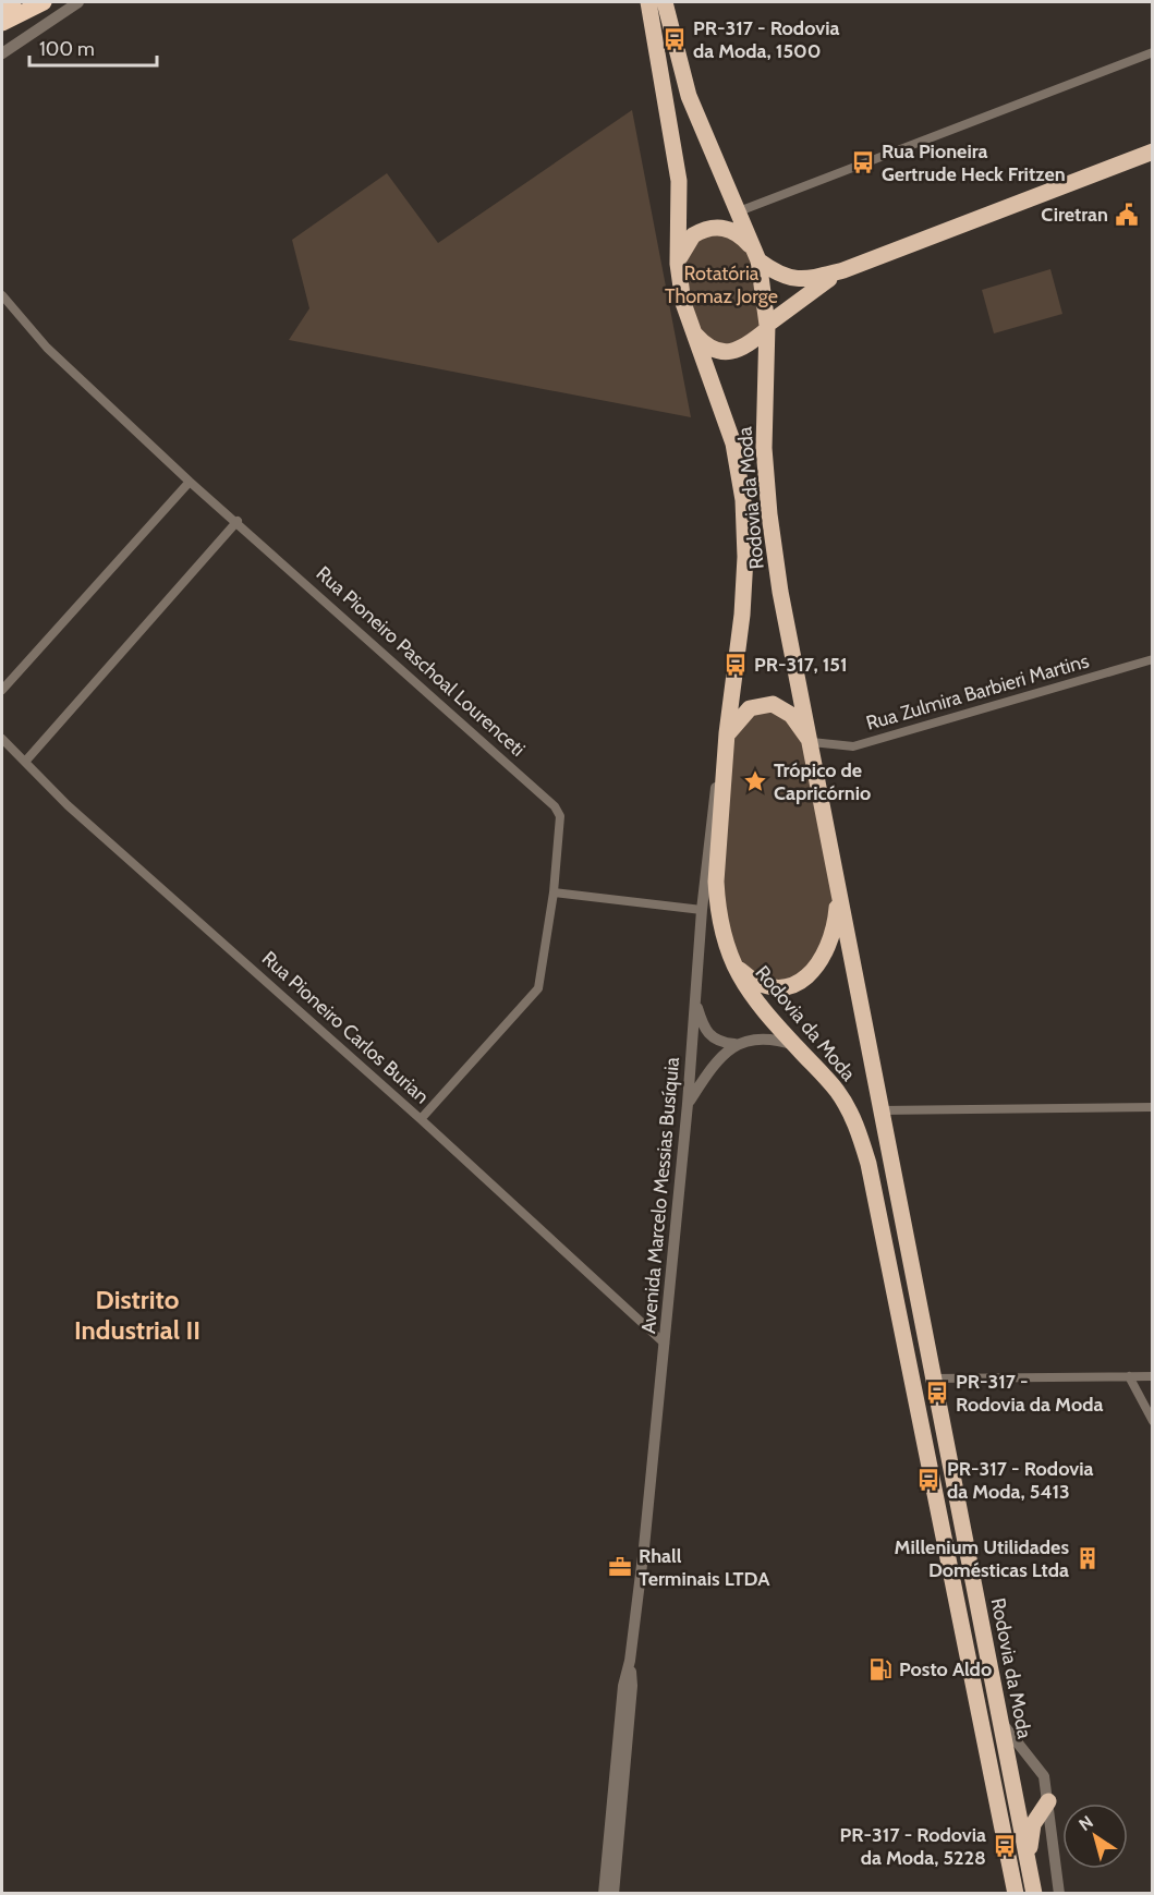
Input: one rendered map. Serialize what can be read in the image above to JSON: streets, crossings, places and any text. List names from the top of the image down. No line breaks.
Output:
{"streets":{"highway":["Rodovia da Moda"],"street":["Rua Pioneiro Paschoal Lourenceti","Rua Zulmira Barbieri Martins","Rua Pioneiro Carlos Burian","Avenida Marcelo Messias Busíquia"]},"crossings":[["Rodovia da Moda","Rua Zulmira Barbieri Martins"],["Rodovia da Moda","Avenida Marcelo Messias Busíquia"],["Rua Pioneiro Paschoal Lourenceti","Rua Pioneiro Carlos Burian"],["Rua Pioneiro Carlos Burian","Avenida Marcelo Messias Busíquia"]],"districts":["Distrito Industrial II"],"parks":["Rotatória Thomaz Jorge"],"places":{"bus stop":["PR-317 - Rodovia da Moda, 1500","Rua Pioneira Gertrude Heck Fritzen","PR-317, 151","PR-317 - Rodovia da Moda","PR-317 - Rodovia da Moda, 5413","PR-317 - Rodovia da Moda, 5228"],"public building":["Ciretran"],"place":["Trópico de Capricórnio"],"building":["Millenium Utilidades Domésticas Ltda"],"office":["Rhall Terminais LTDA"],"fuel station":["Posto Aldo"]},"scale_bar":"100 m","north":"top left"}
